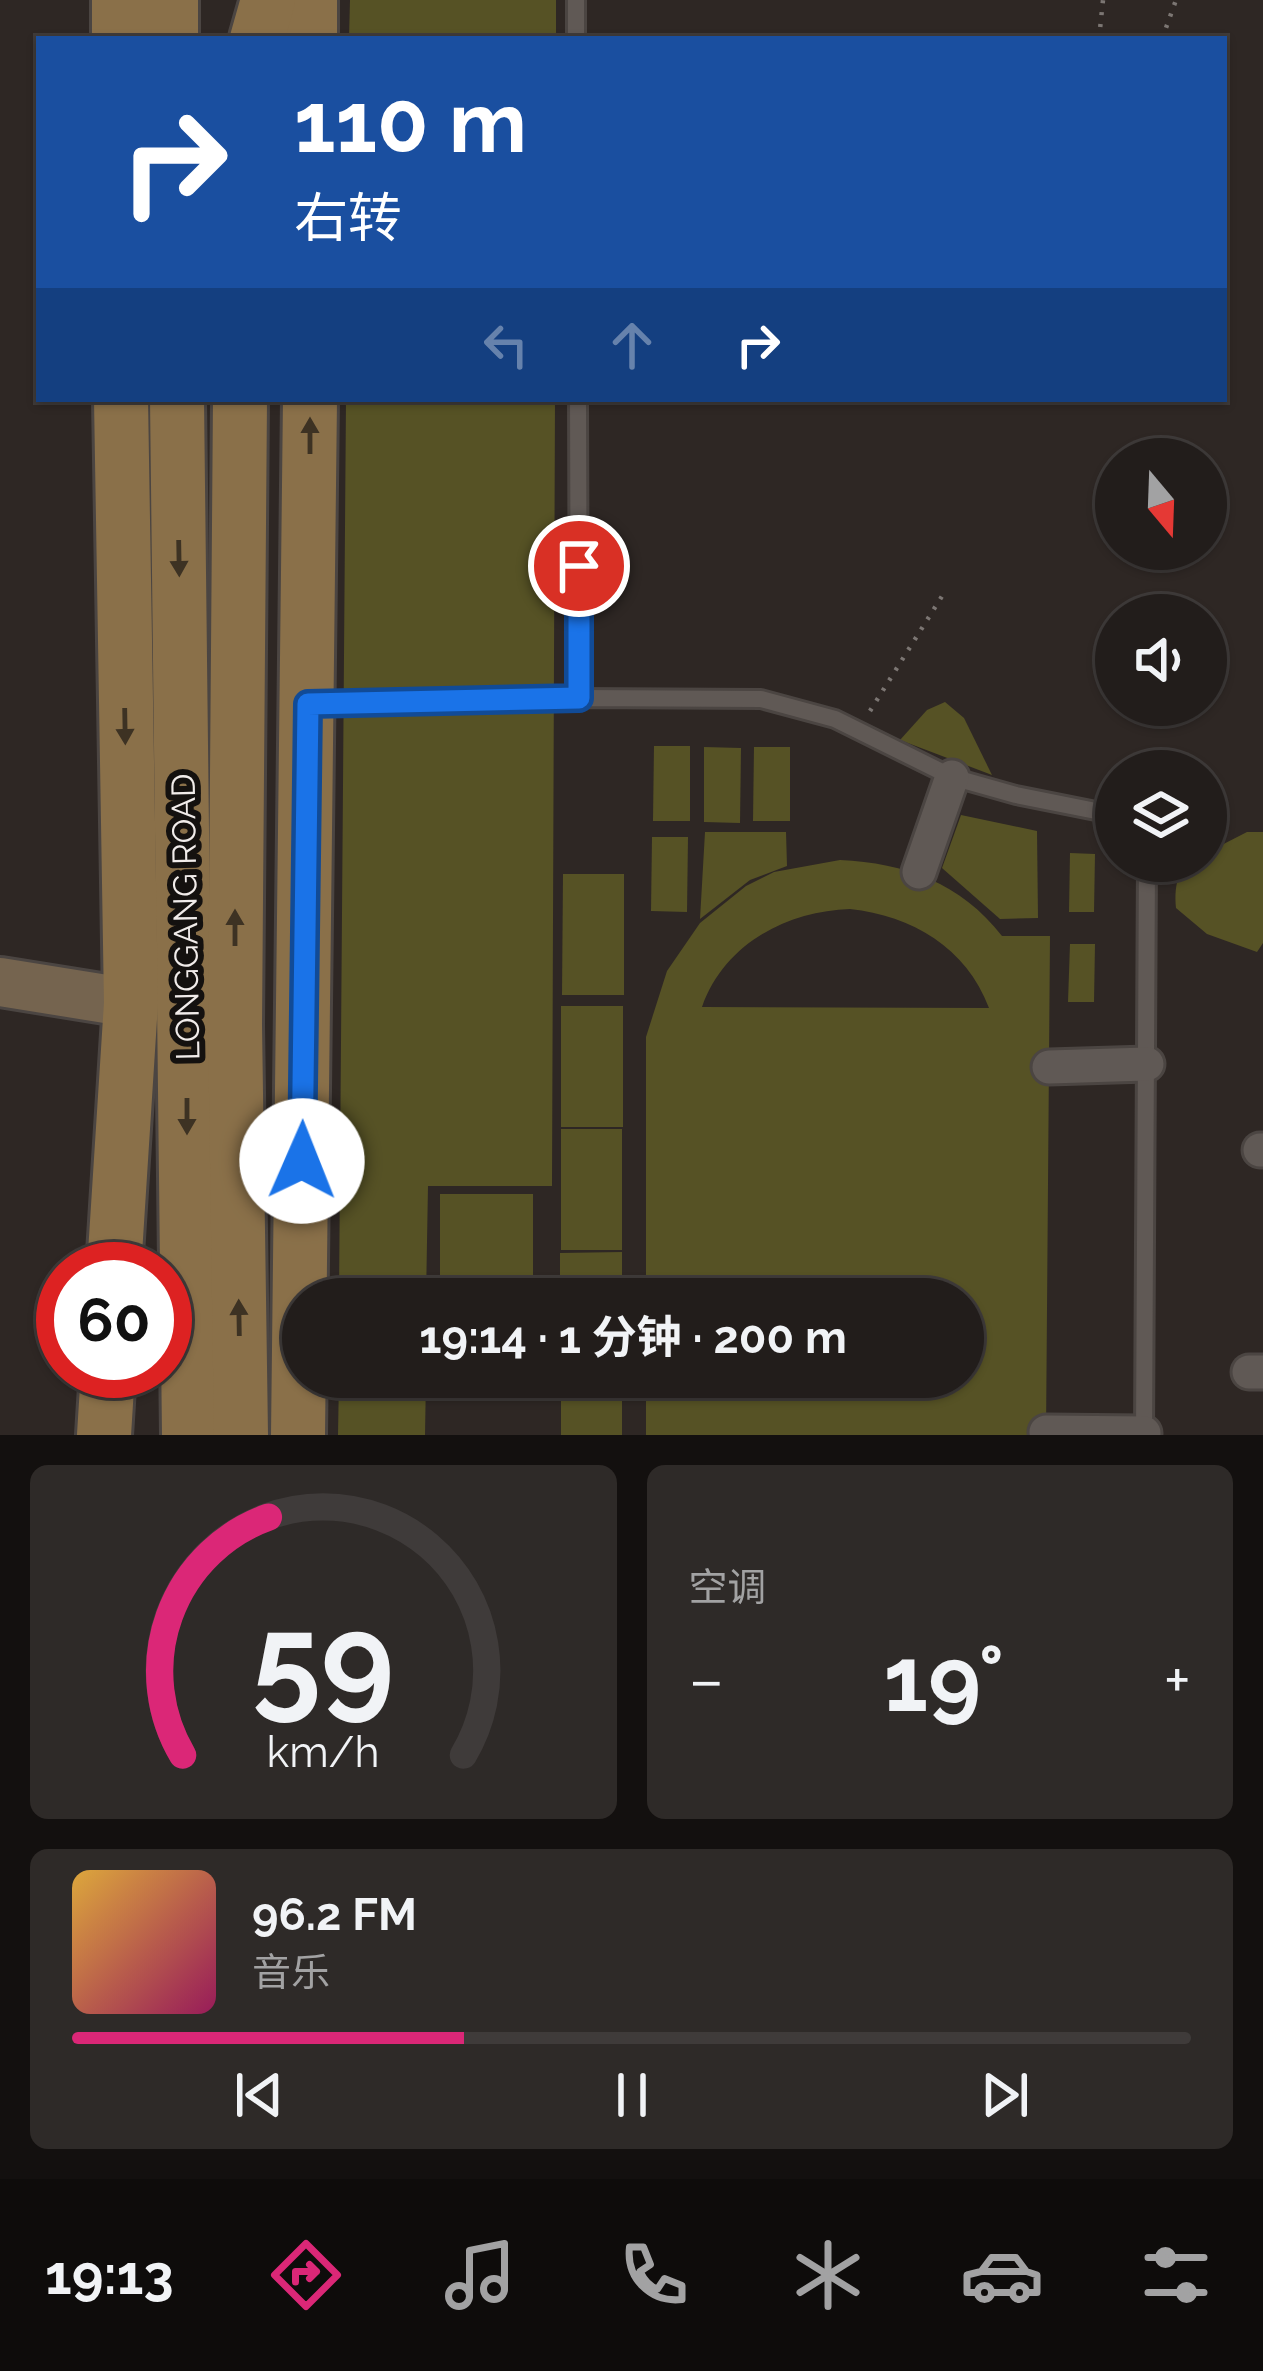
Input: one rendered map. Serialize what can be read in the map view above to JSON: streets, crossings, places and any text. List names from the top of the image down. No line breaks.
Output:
{"streets":{"main road":["LONGGANG ROAD"]},"north":"bottom","page":{"turn":["110 m","右转"],"limit":"60","trip":"19:14 · 1 分钟 · 200 m","tile":"空调","heat":["−","19°","+"],"song":["96.2 FM","音乐"],"tabs":"19:13","gauge":["59","km/h"]}}
